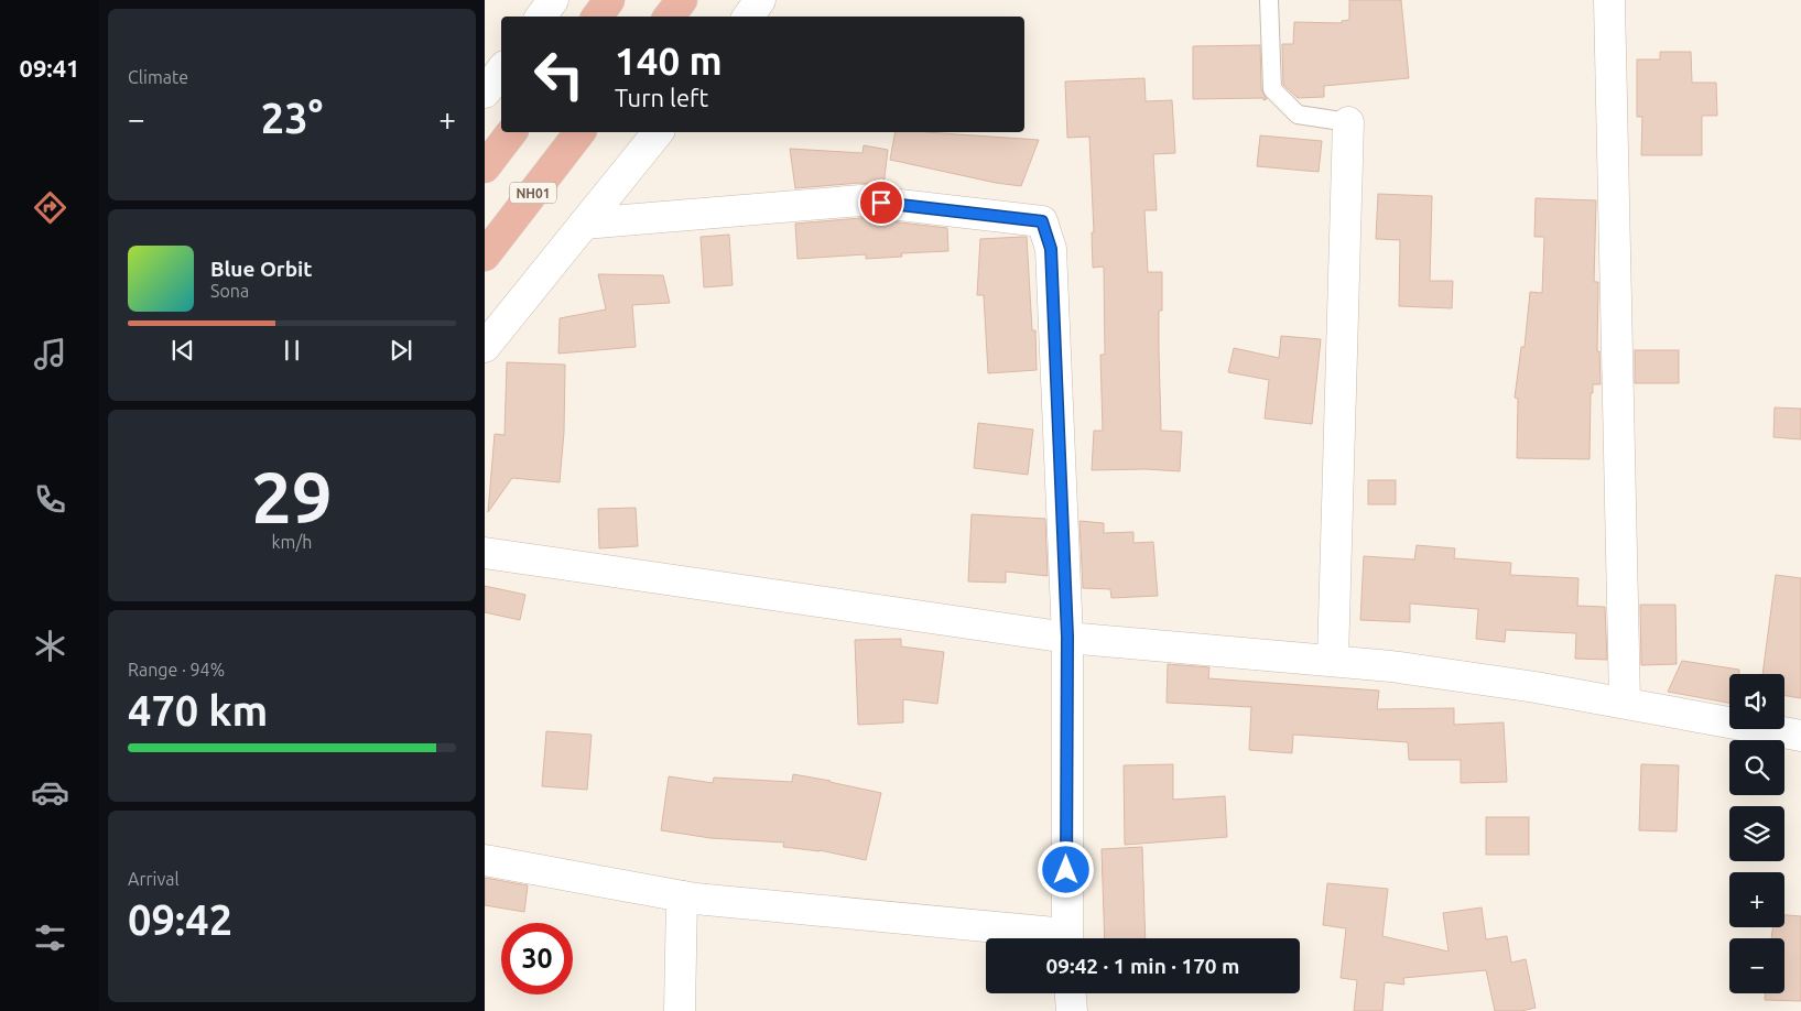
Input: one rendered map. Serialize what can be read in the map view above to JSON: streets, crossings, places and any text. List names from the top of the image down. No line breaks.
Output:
{"streets":{"highway":["NH01"]},"page":{"tabs":"09:41","tile":["Climate",["29","km/h"],["Range · 94%","470 km"],["Arrival","09:42"]],"turn":["140 m","Turn left"],"heat":["−","23°","+"],"song":["Blue Orbit","Sona"],"map_buttons":["+","−"],"limit":"30","trip":"09:42 · 1 min · 170 m"}}
